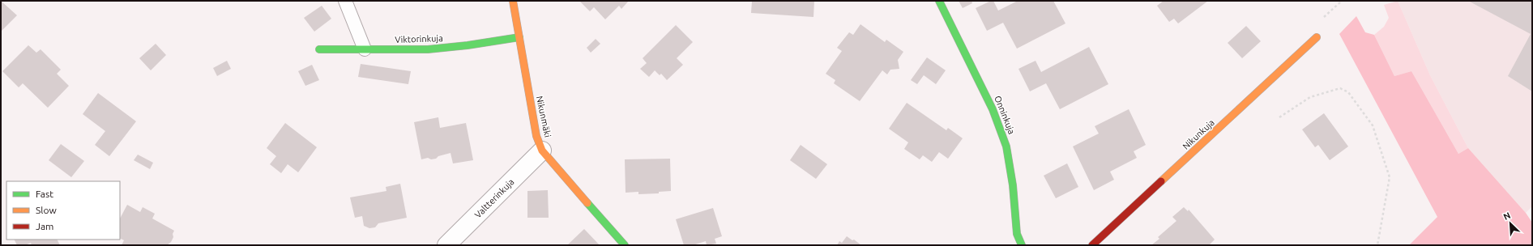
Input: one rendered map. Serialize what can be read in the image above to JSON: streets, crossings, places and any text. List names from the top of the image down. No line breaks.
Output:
{"streets":{"street":["Viktorinkuja","Onninkuja","Nikunmäki","Nikunkuja","Valtterinkuja"]},"crossings":[["Viktorinkuja","Nikunmäki"],["Nikunmäki","Valtterinkuja"]],"legend":["Fast","Slow","Jam"],"north":"top left"}
